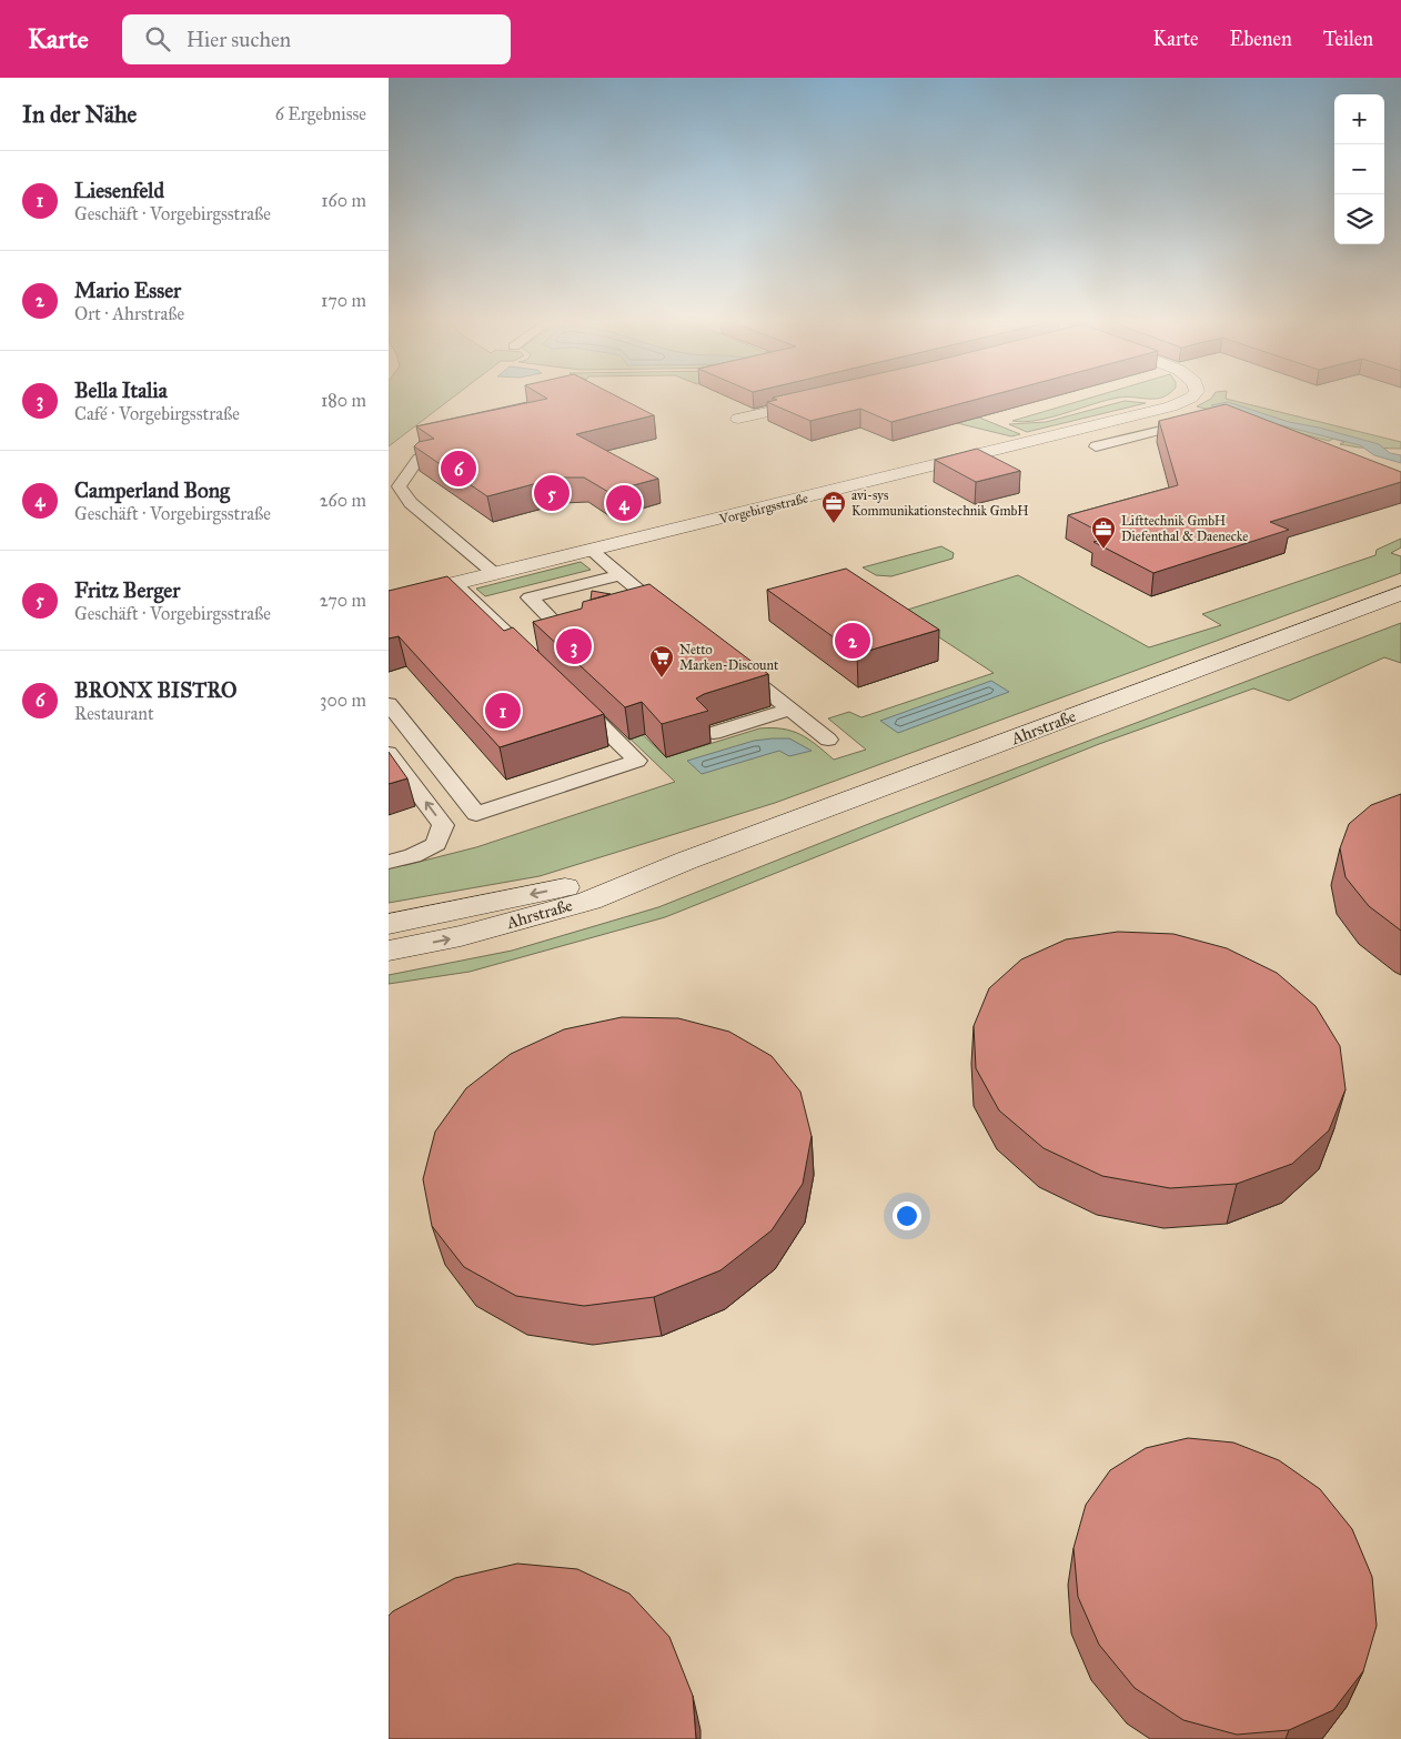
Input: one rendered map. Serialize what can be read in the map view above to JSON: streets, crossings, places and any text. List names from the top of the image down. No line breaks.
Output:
{"streets":{"street":["Vorgebirgsstraße","Ahrstraße"]},"places":{"office":["avi-sys Kommunikationstechnik GmbH","Lifttechnik GmbH Diefenthal & Daenecke"],"supermarket":["Netto Marken-Discount"]},"page":{"header":"Karte","search":"Hier suchen","nav":["Karte","Ebenen","Teilen"],"heading":["In der Nähe","6 Ergebnisse"],"map_buttons":["+","−"],"list":[{"mark":"1","name":"Liesenfeld","note":"Geschäft · Vorgebirgsstraße","value":"160 m"},{"mark":"2","name":"Mario Esser","note":"Ort · Ahrstraße","value":"170 m"},{"mark":"3","name":"Bella Italia","note":"Café · Vorgebirgsstraße","value":"180 m"},{"mark":"4","name":"Camperland Bong","note":"Geschäft · Vorgebirgsstraße","value":"260 m"},{"mark":"5","name":"Fritz Berger","note":"Geschäft · Vorgebirgsstraße","value":"270 m"},{"mark":"6","name":"BRONX BISTRO","note":"Restaurant","value":"300 m"}],"pins":["6","5","4","2","3","1"]}}
